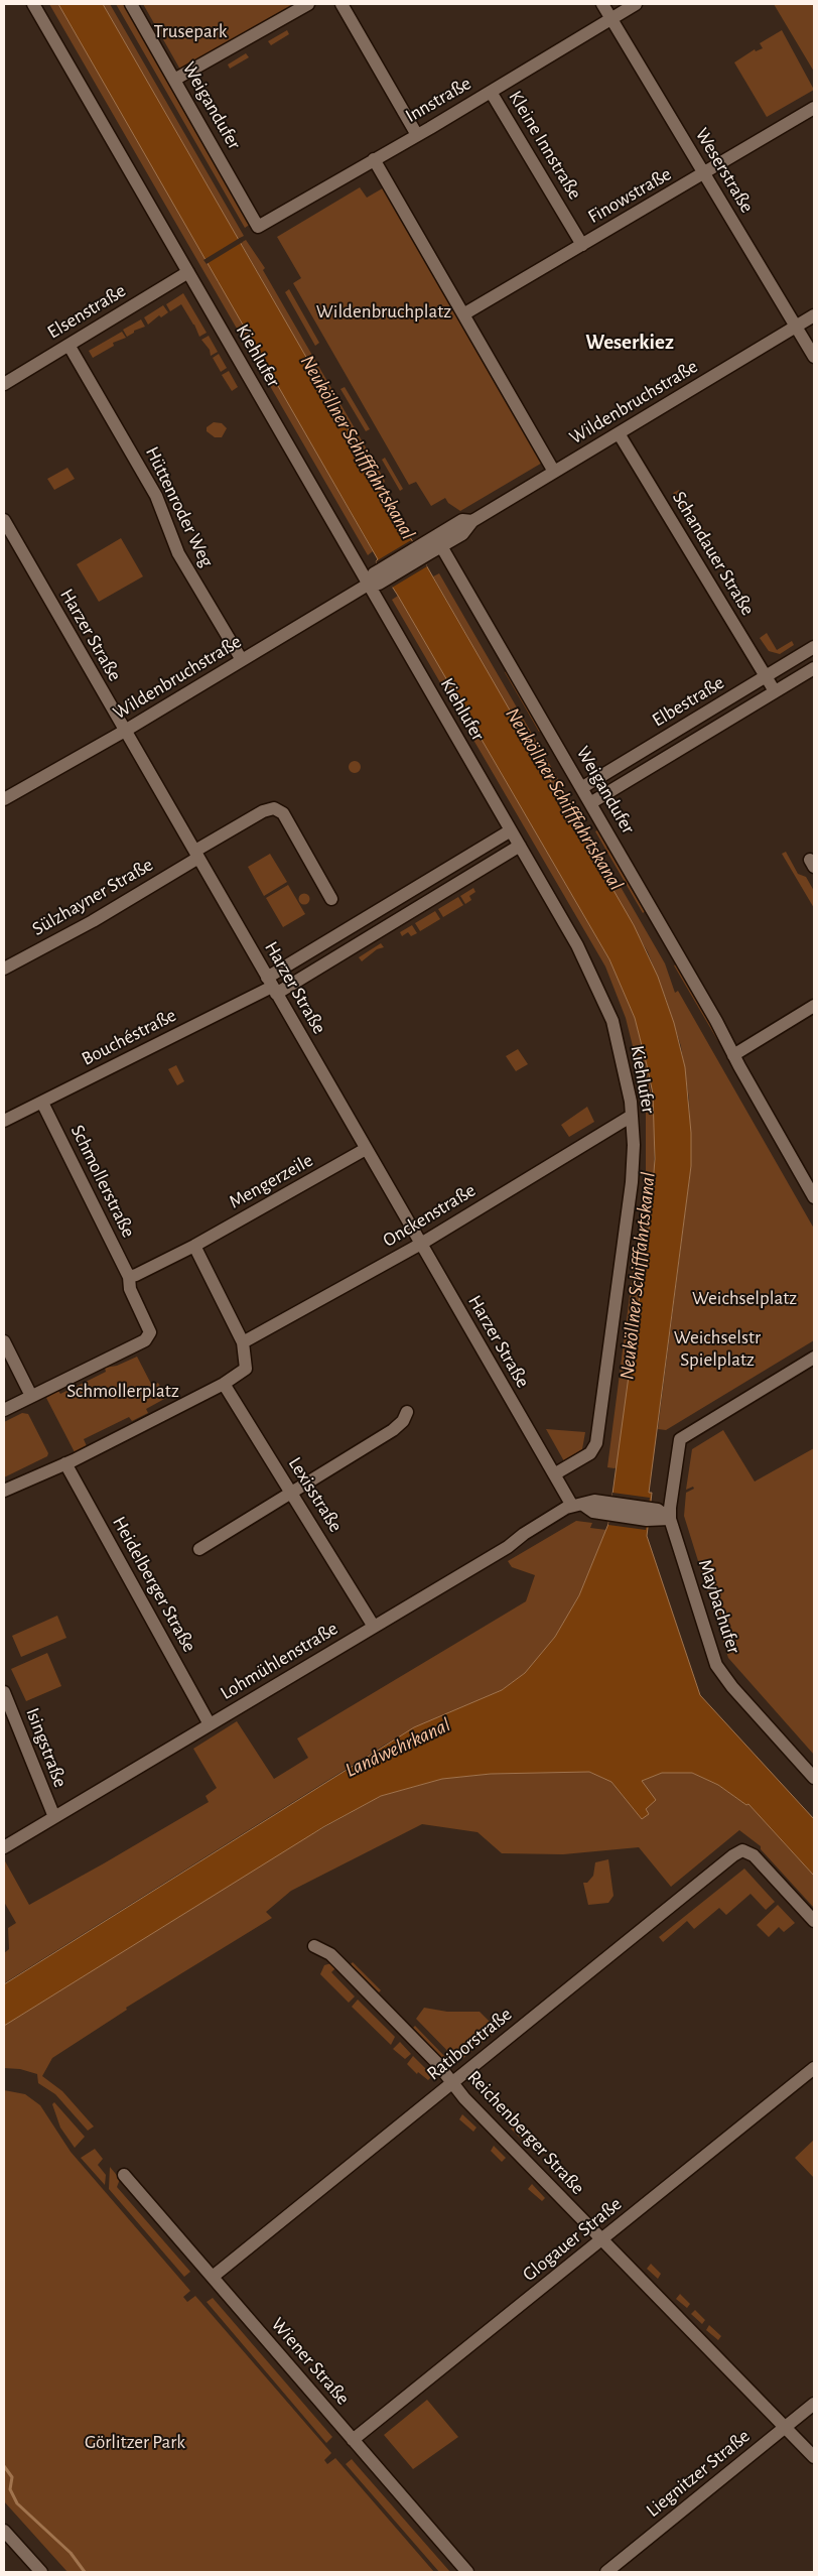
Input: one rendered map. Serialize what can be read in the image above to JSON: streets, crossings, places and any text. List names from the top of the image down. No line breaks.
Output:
{"streets":{"street":["Innstraße","Weigandufer","Kleine Innstraße","Weserstraße","Finowstraße","Elsenstraße","Kiehlufer","Wildenbruchstraße","Hüttenroder Weg","Schandauer Straße","Harzer Straße","Elbestraße","Sülzhayner Straße","Bouchéstraße","Schmollerstraße","Mengerzeile","Onckenstraße","Lexisstraße","Heidelberger Straße","Maybachufer","Lohmühlenstraße","Isingstraße","Ratiborstraße","Reichenberger Straße","Glogauer Straße","Wiener Straße","Liegnitzer Straße"]},"crossings":[["Innstraße","Weigandufer"],["Innstraße","Kleine Innstraße"],["Innstraße","Weserstraße"],["Weigandufer","Wildenbruchstraße"],["Weigandufer","Elbestraße"],["Kleine Innstraße","Finowstraße"],["Weserstraße","Finowstraße"],["Weserstraße","Wildenbruchstraße"],["Elsenstraße","Kiehlufer"],["Elsenstraße","Hüttenroder Weg"],["Kiehlufer","Wildenbruchstraße"],["Kiehlufer","Harzer Straße"],["Kiehlufer","Bouchéstraße"],["Kiehlufer","Onckenstraße"],["Wildenbruchstraße","Hüttenroder Weg"],["Wildenbruchstraße","Schandauer Straße"],["Wildenbruchstraße","Harzer Straße"],["Schandauer Straße","Elbestraße"],["Harzer Straße","Sülzhayner Straße"],["Harzer Straße","Bouchéstraße"],["Harzer Straße","Mengerzeile"],["Harzer Straße","Onckenstraße"],["Harzer Straße","Lohmühlenstraße"],["Bouchéstraße","Schmollerstraße"],["Lexisstraße","Lohmühlenstraße"],["Heidelberger Straße","Lohmühlenstraße"],["Lohmühlenstraße","Isingstraße"],["Ratiborstraße","Reichenberger Straße"],["Ratiborstraße","Wiener Straße"],["Reichenberger Straße","Glogauer Straße"],["Reichenberger Straße","Liegnitzer Straße"],["Glogauer Straße","Wiener Straße"]],"districts":["Weserkiez"],"water":["Neuköllner Schifffahrtskanal","Landwehrkanal"],"parks":["Trusepark","Wildenbruchplatz","Weichselplatz","Weichselstr Spielplatz","Schmollerplatz","Görlitzer Park"]}
